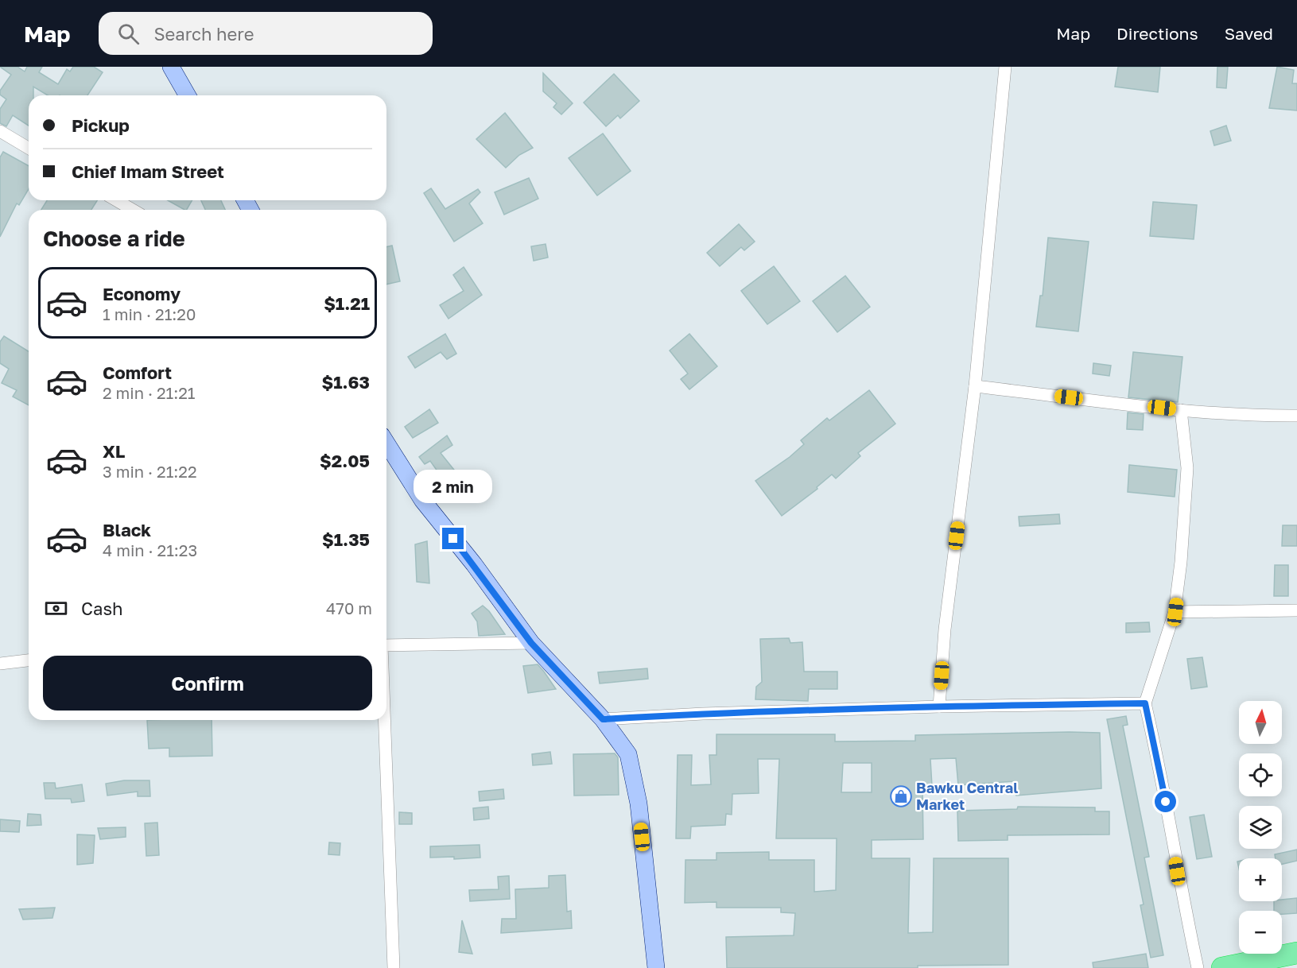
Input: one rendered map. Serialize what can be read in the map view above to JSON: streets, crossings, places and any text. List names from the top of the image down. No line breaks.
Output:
{"places":{"shop":["Bawku Central Market"]},"north":"top","page":{"header":"Map","search":"Search here","nav":["Map","Directions","Saved"],"banner":["Pickup","Chief Imam Street"],"heading":"Choose a ride","list":[{"name":"Economy","note":"1 min · 21:20","value":"$1.21"},{"name":"Comfort","note":"2 min · 21:21","value":"$1.63"},{"name":"XL","note":"3 min · 21:22","value":"$2.05"},{"name":"Black","note":"4 min · 21:23","value":"$1.35"}],"bubble":"2 min","pay":["Cash","470 m"],"buttons":"Confirm","map_buttons":["+","−"]}}
